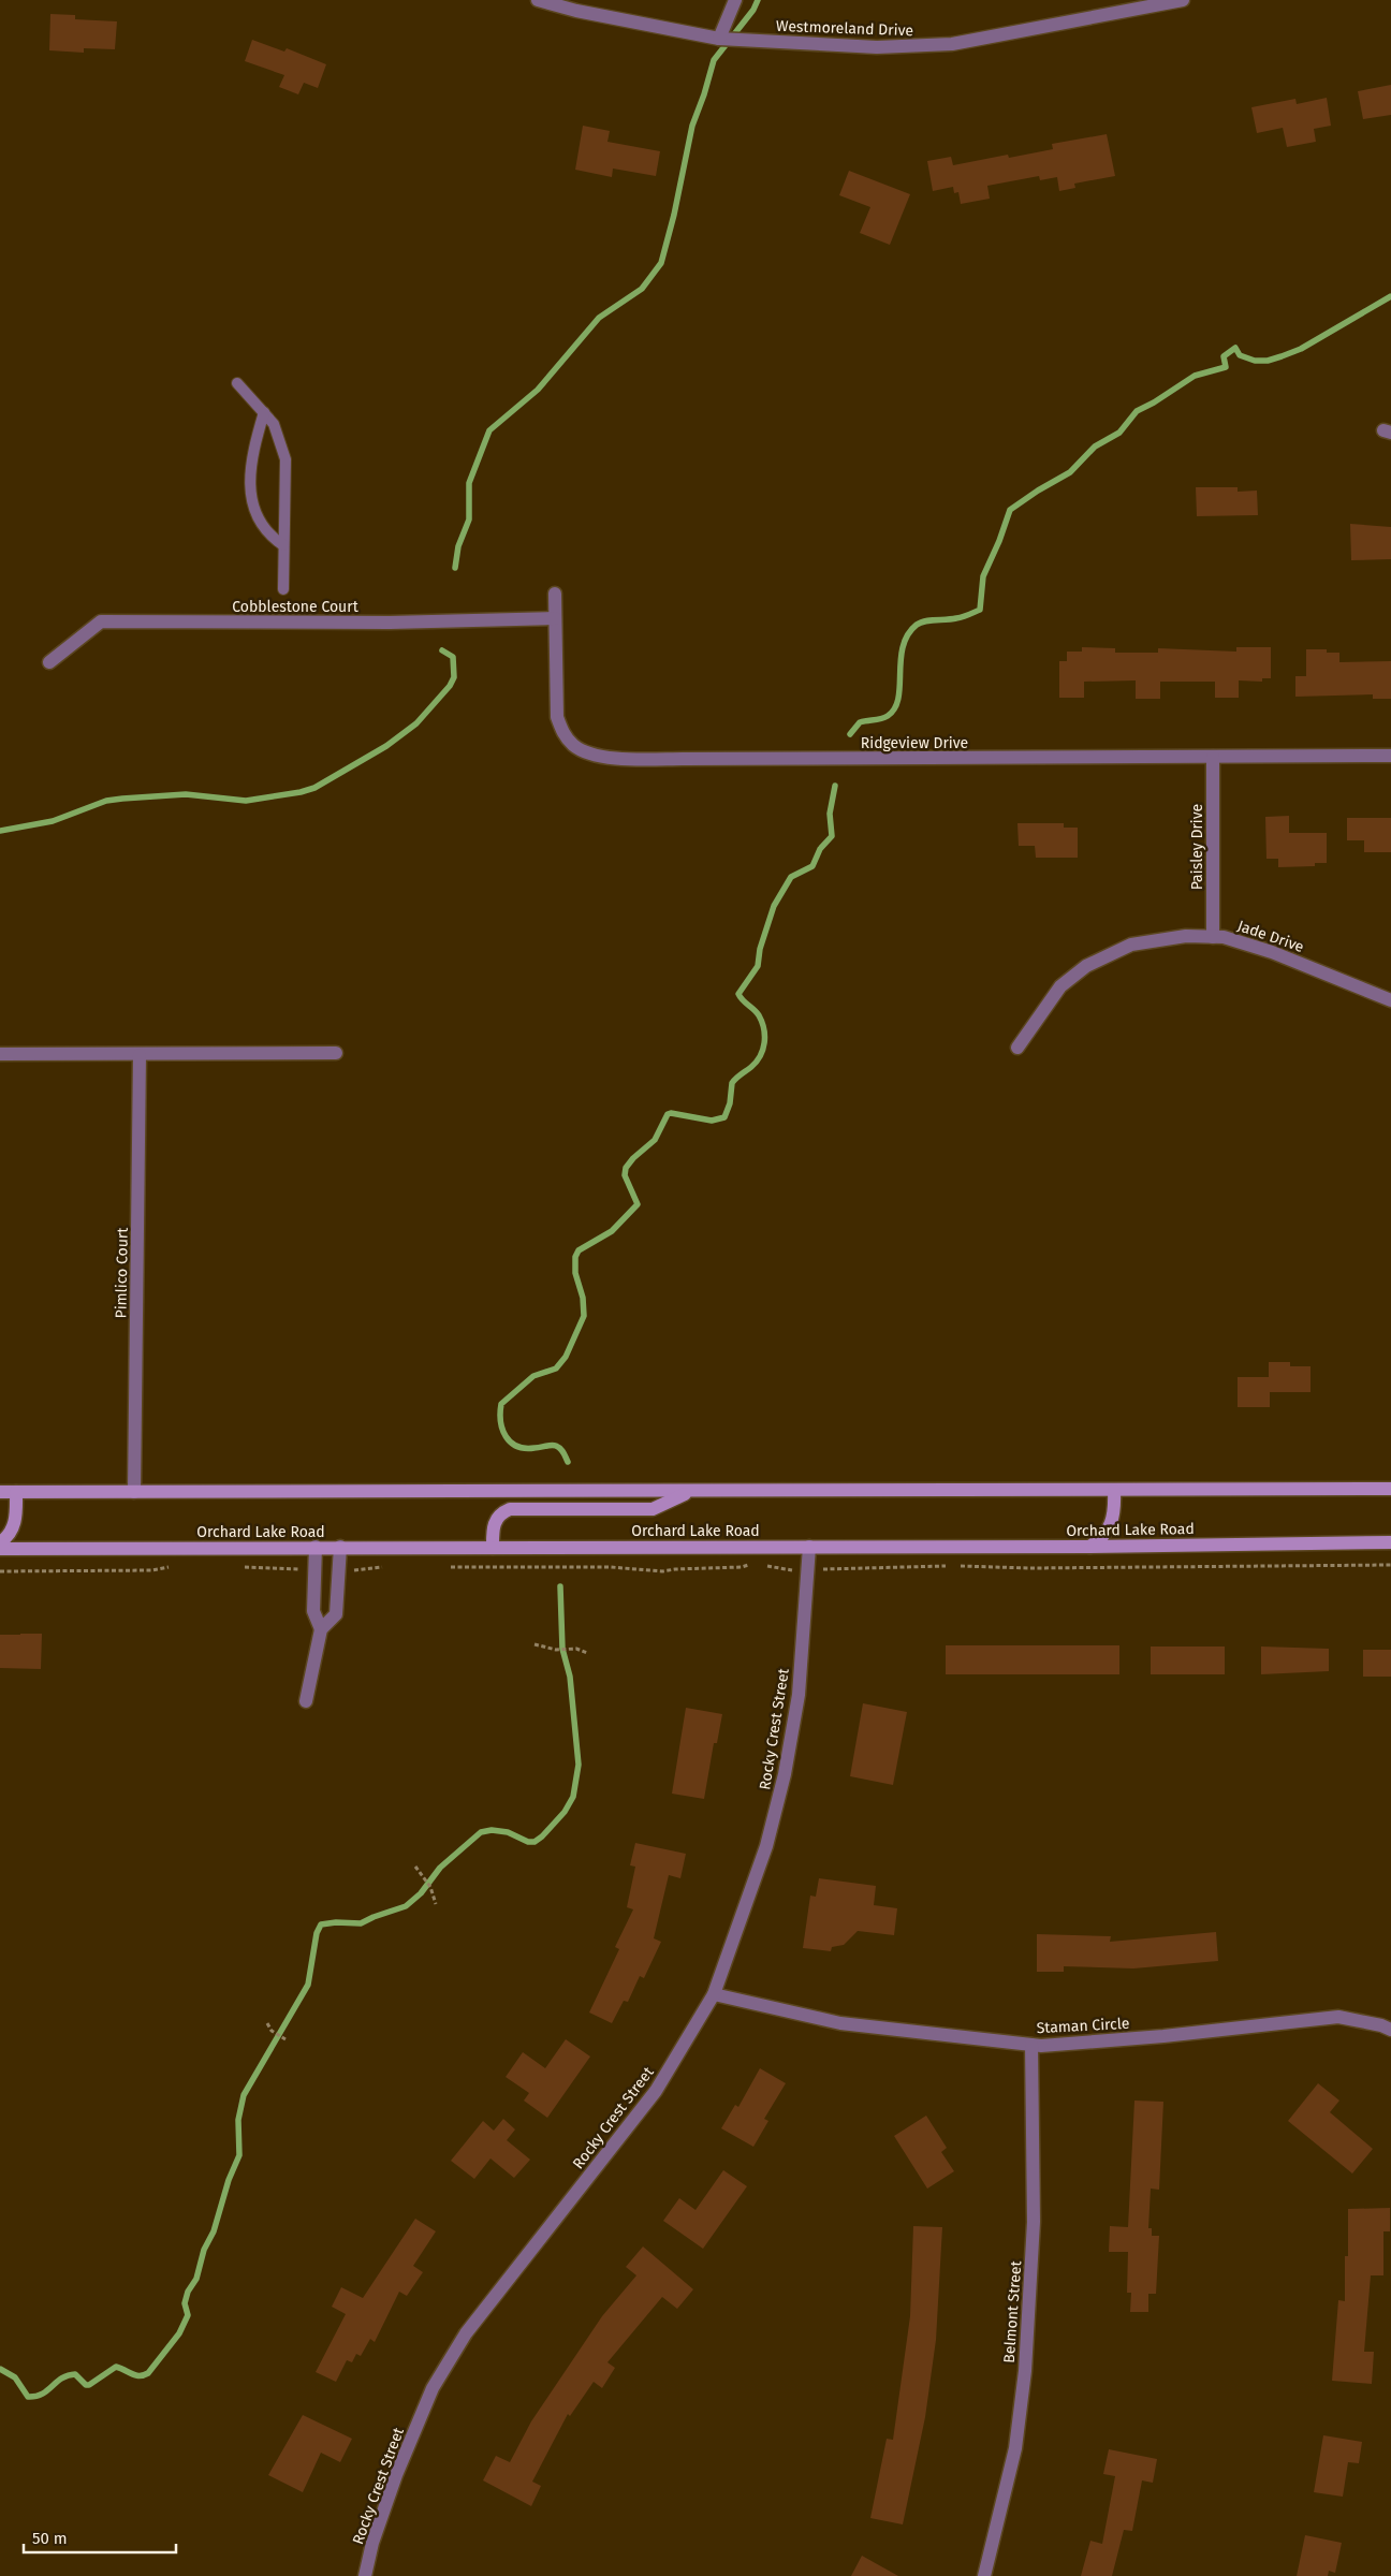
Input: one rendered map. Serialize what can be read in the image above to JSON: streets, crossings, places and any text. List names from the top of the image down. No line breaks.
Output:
{"streets":{"main road":["Orchard Lake Road"],"street":["Westmoreland Drive","Cobblestone Court","Ridgeview Drive","Paisley Drive","Jade Drive","Pimlico Court","Rocky Crest Street","Staman Circle","Belmont Street"]},"crossings":[["Cobblestone Court","Ridgeview Drive"],["Ridgeview Drive","Paisley Drive"],["Paisley Drive","Jade Drive"],["Orchard Lake Road","Rocky Crest Street"],["Rocky Crest Street","Staman Circle"],["Staman Circle","Belmont Street"]],"scale_bar":"50 m"}
